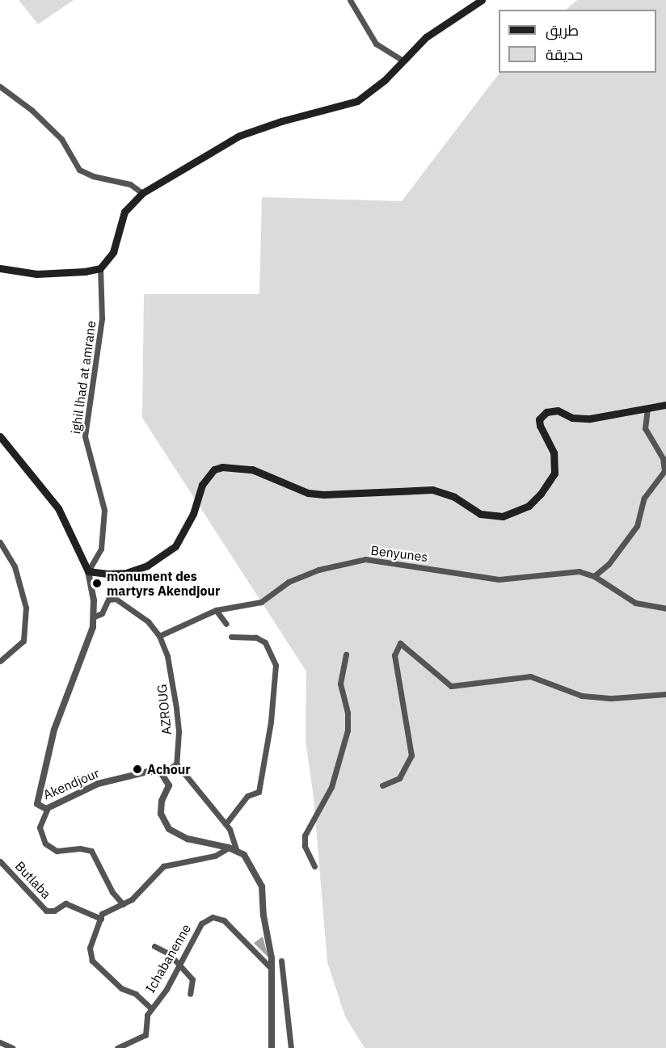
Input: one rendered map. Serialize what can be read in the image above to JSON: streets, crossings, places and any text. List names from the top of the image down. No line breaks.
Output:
{"streets":{"street":["ighil lhad at amrane","Benyunes","AZROUG","Akendjour","Butlaba","Ichabanenne"]},"crossings":[["ighil lhad at amrane","Akendjour"],["Benyunes","AZROUG"],["AZROUG","Akendjour"]],"places":["monument des martyrs Akendjour","Achour"],"legend":["طريق","حديقة"]}
